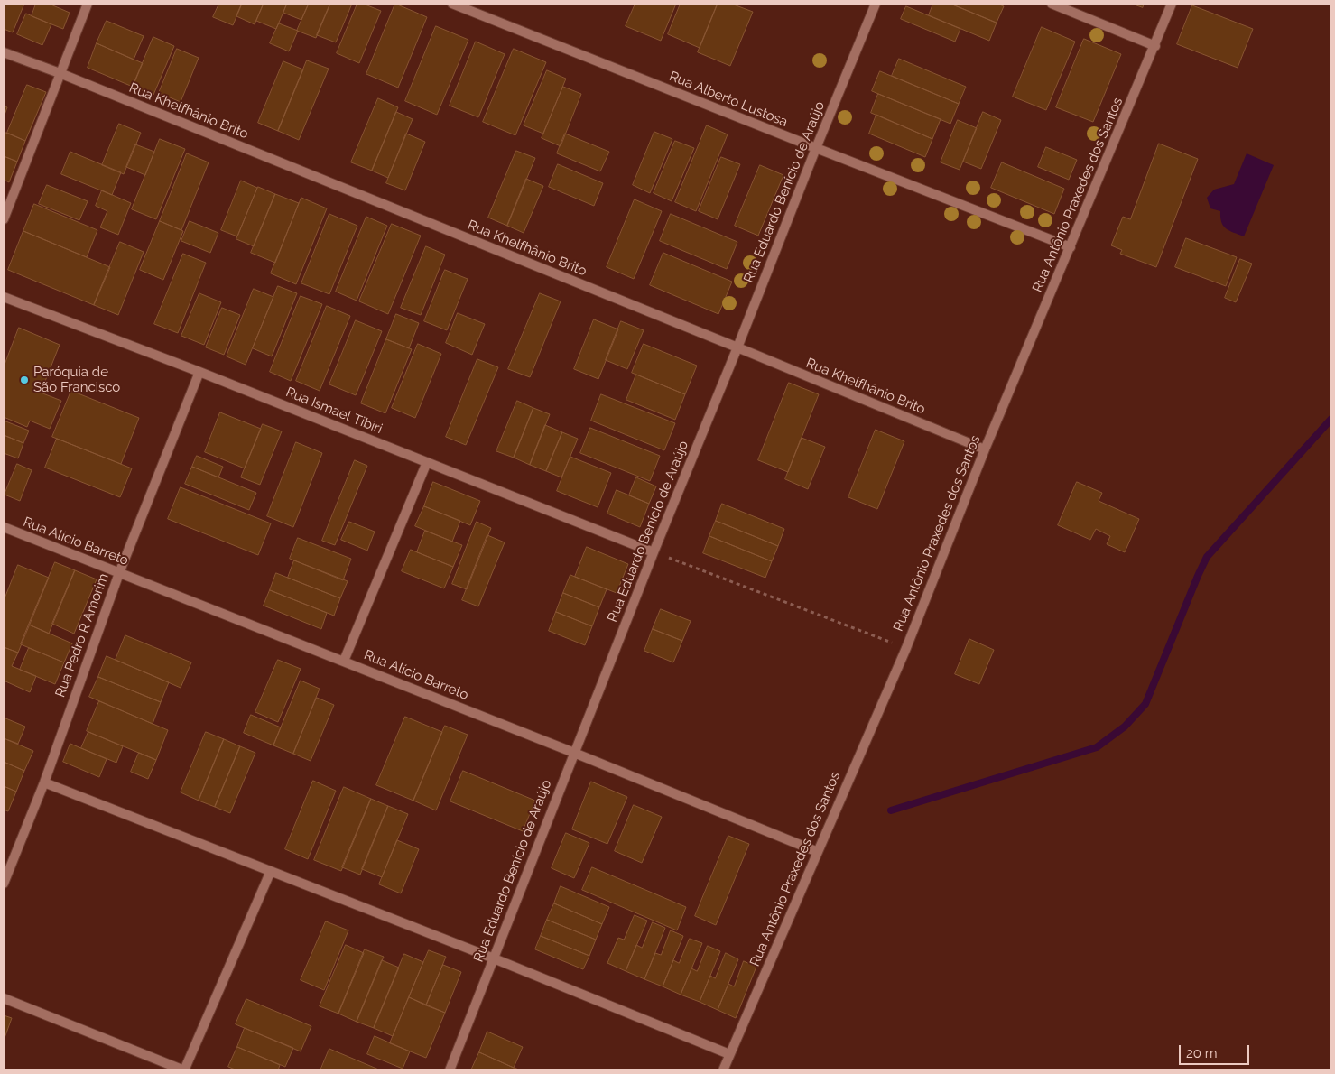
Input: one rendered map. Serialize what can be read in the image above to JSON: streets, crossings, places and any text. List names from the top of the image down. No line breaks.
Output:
{"streets":{"street":["Rua Alberto Lustosa","Rua Khelfhânio Brito","Rua Eduardo Benício de Araújo","Rua Antônio Praxedes dos Santos","Rua Ismael Tibiri","Rua Alício Barreto","Rua Pedro R Amorim"]},"crossings":[["Rua Alberto Lustosa","Rua Eduardo Benício de Araújo"],["Rua Alberto Lustosa","Rua Antônio Praxedes dos Santos"],["Rua Khelfhânio Brito","Rua Eduardo Benício de Araújo"],["Rua Khelfhânio Brito","Rua Antônio Praxedes dos Santos"],["Rua Eduardo Benício de Araújo","Rua Ismael Tibiri"],["Rua Eduardo Benício de Araújo","Rua Alício Barreto"],["Rua Antônio Praxedes dos Santos","Rua Alício Barreto"],["Rua Ismael Tibiri","Rua Pedro R Amorim"],["Rua Alício Barreto","Rua Pedro R Amorim"]],"places":["Paróquia de São Francisco"],"scale_bar":"20 m"}
